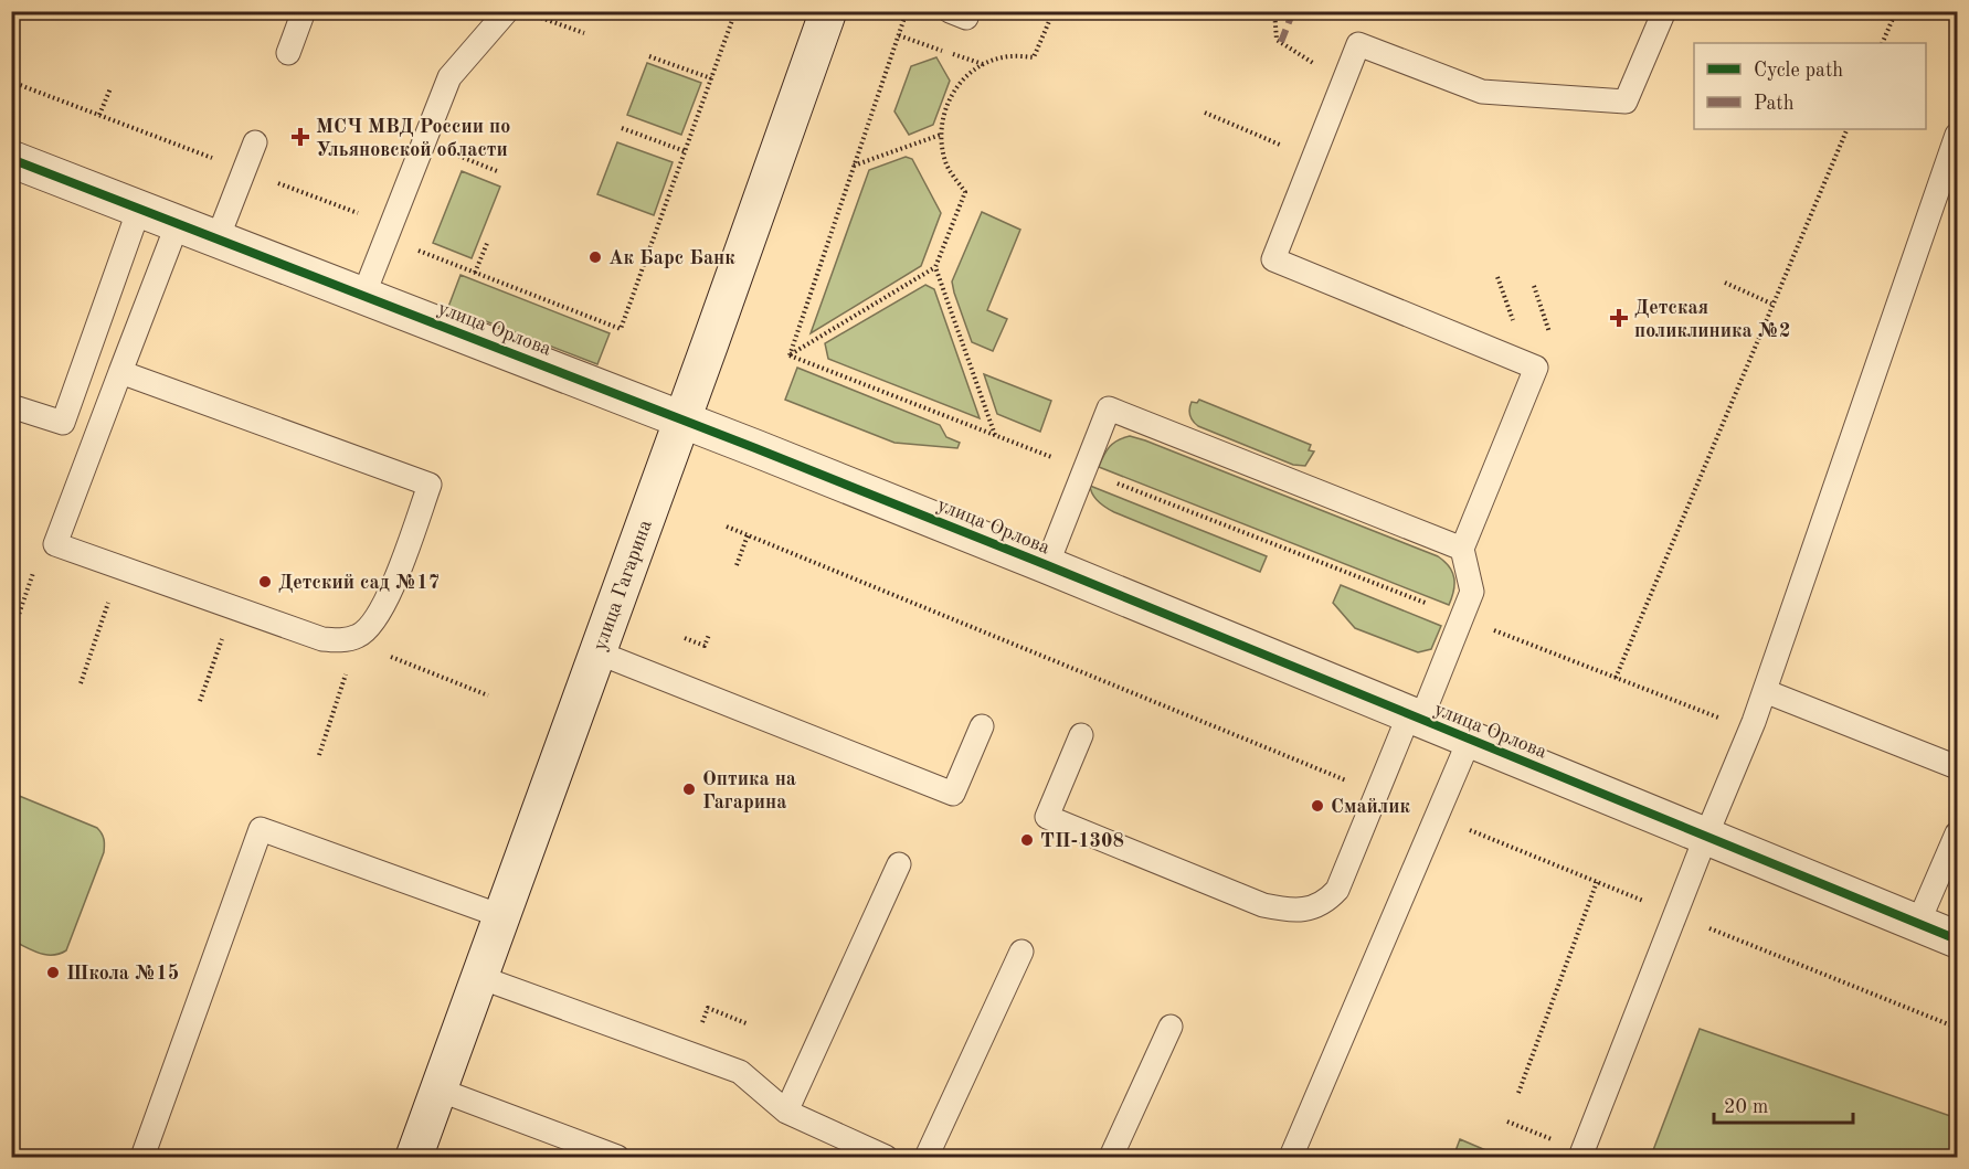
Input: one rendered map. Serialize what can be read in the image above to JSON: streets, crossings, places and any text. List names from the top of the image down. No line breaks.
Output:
{"streets":{"street":["улица Орлова","улица Гагарина"]},"crossings":[["улица Орлова","улица Гагарина"]],"places":{"health":["МСЧ МВД России по Ульяновской области","Детская поликлиника №2"],"other":["Ак Барс Банк","Детский сад №17","Оптика на Гагарина","Смайлик","ТП-1308","Школа №15"]},"legend":["Cycle path","Path"],"scale_bar":"20 m"}
